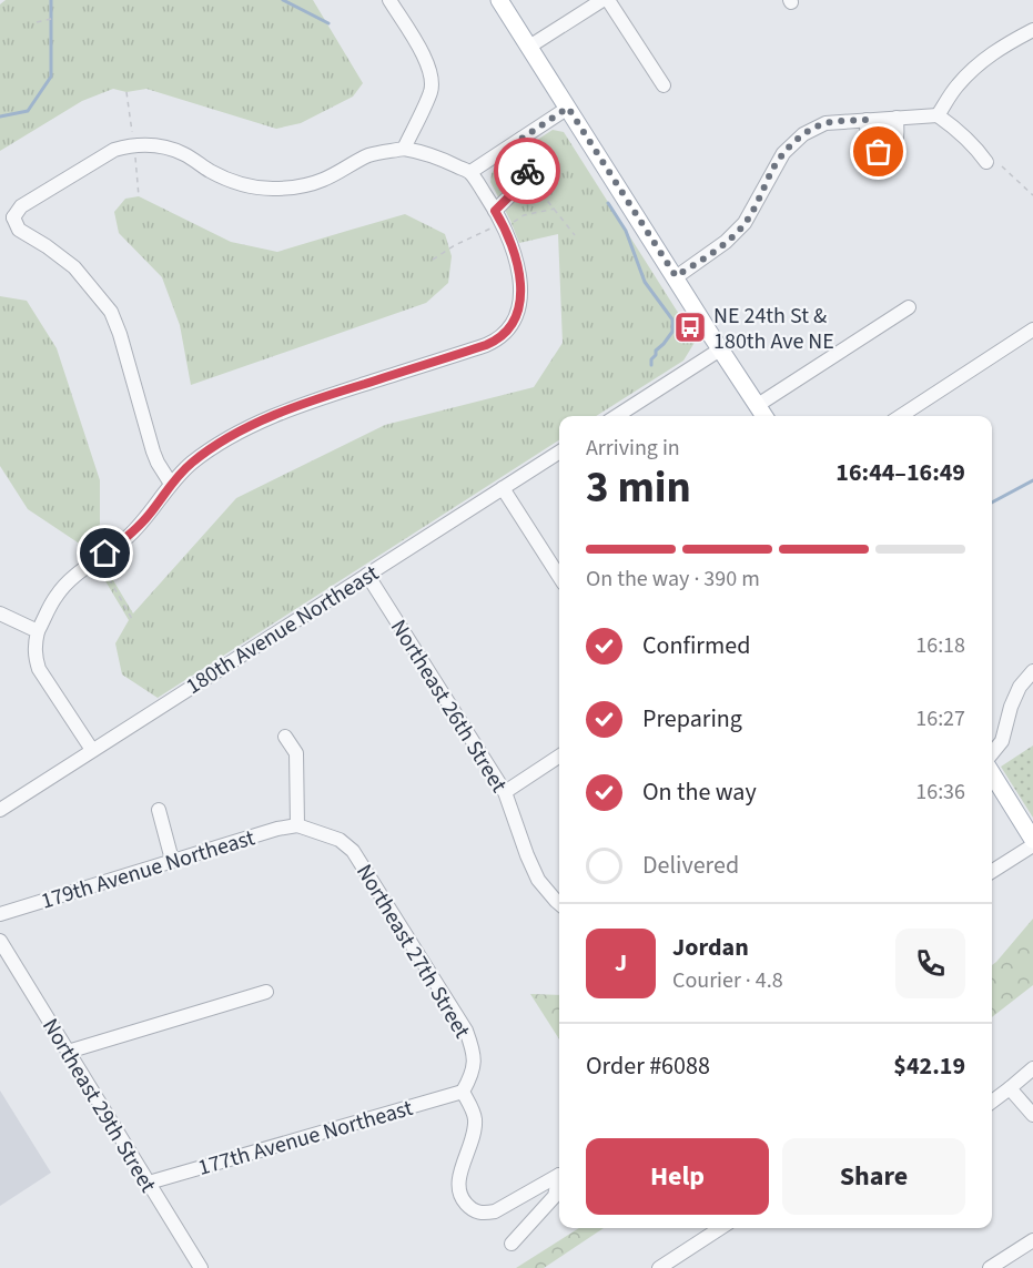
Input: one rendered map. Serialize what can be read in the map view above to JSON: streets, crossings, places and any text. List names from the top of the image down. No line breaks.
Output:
{"streets":{"street":["180th Avenue Northeast","Northeast 26th Street","179th Avenue Northeast","Northeast 27th Street","Northeast 29th Street","177th Avenue Northeast"]},"crossings":[["180th Avenue Northeast","Northeast 26th Street"],["179th Avenue Northeast","Northeast 27th Street"],["Northeast 27th Street","177th Avenue Northeast"],["Northeast 29th Street","177th Avenue Northeast"]],"places":{"bus stop":["NE 24th St & 180th Ave NE"]},"page":{"heading":["3 min","Arriving in","16:44–16:49"],"panel":["Jordan","Courier · 4.8","Order #6088","$42.19"],"bar":"On the way · 390 m","list":[["Confirmed","16:18"],["Preparing","16:27"],["On the way","16:36"],"Delivered"],"round":"J","buttons":["Help","Share"]}}
